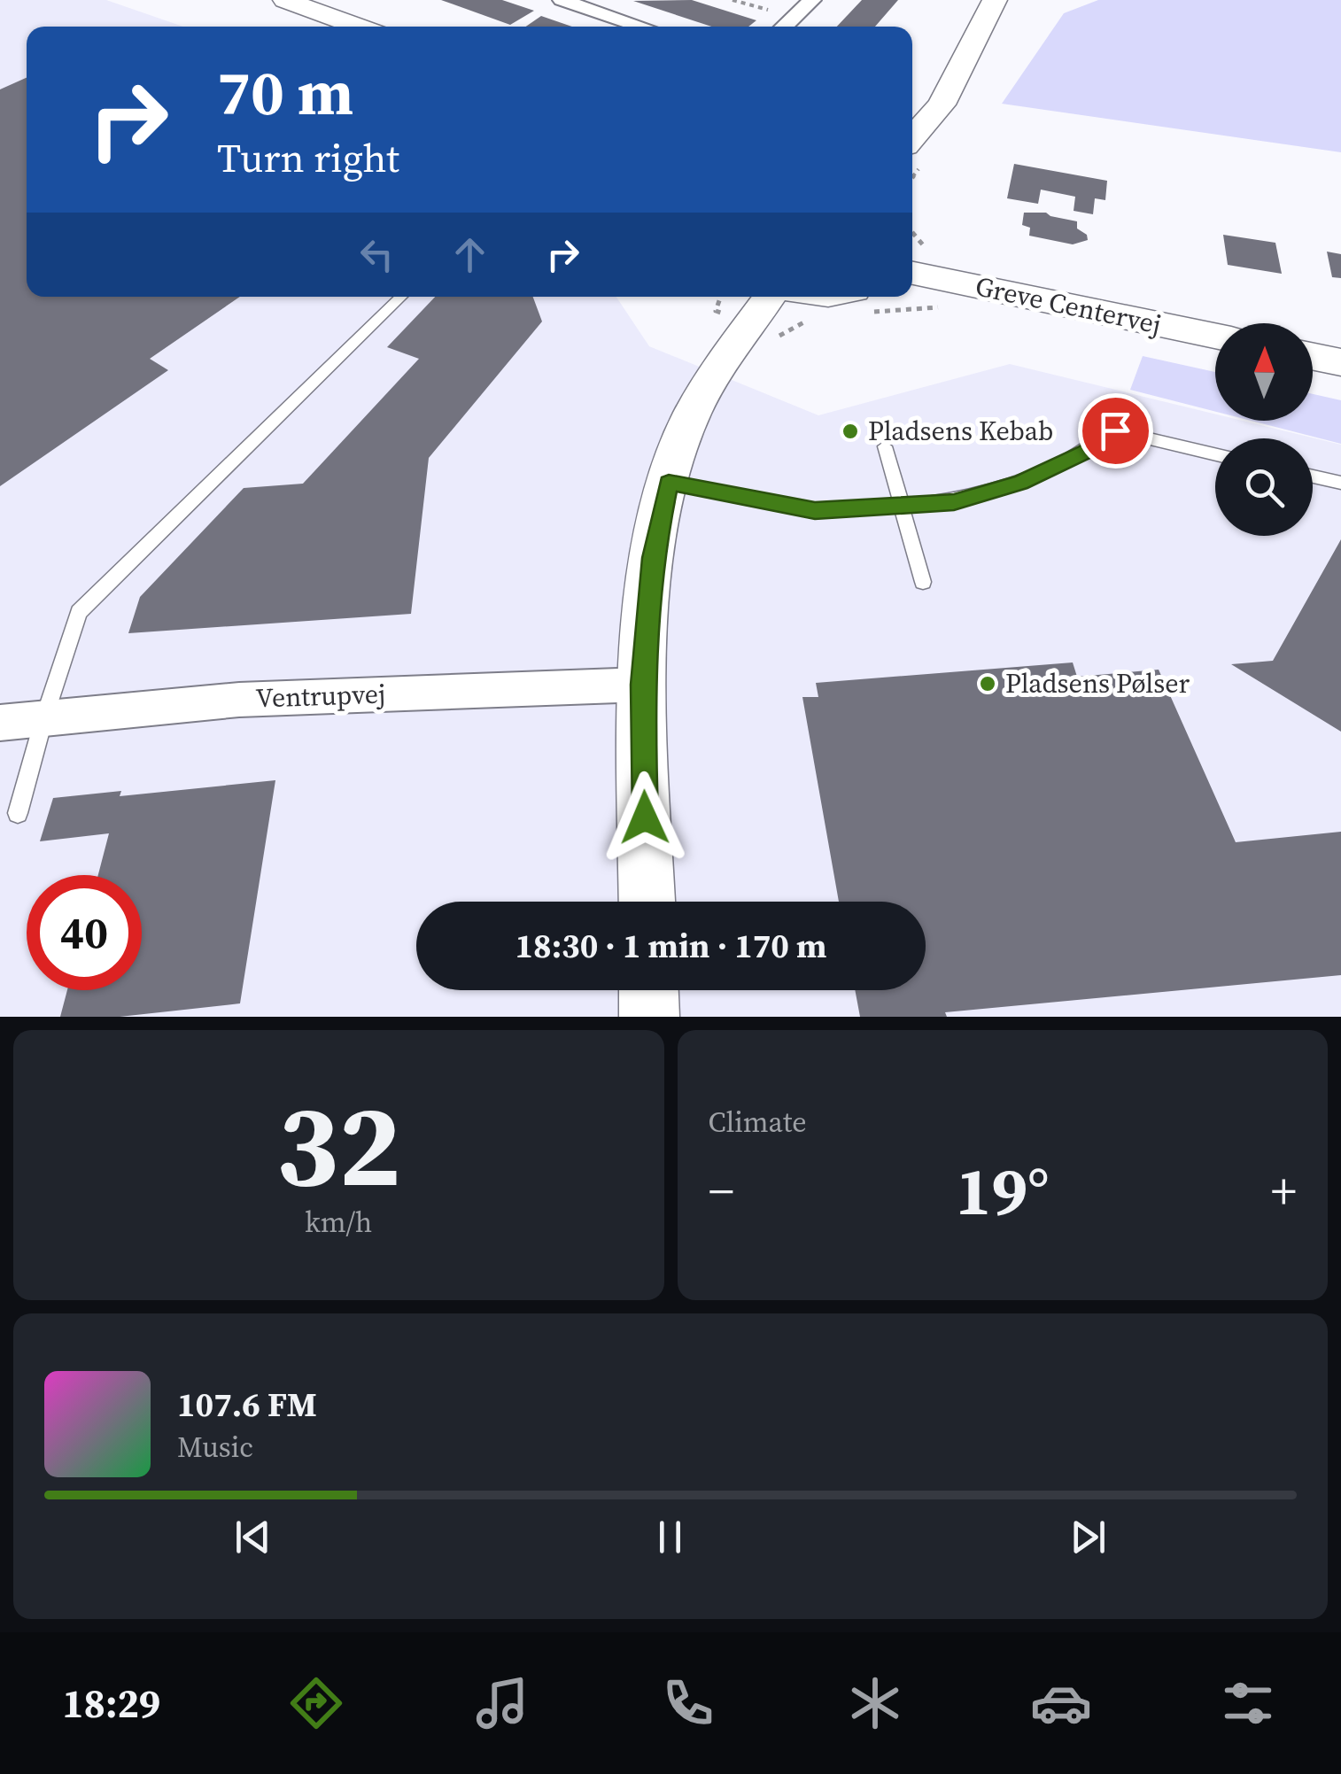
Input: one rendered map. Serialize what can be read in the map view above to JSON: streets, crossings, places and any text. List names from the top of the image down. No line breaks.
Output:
{"streets":{"street":["Greve Centervej","Ventrupvej"]},"places":["Pladsens Kebab","Pladsens Pølser"],"north":"top","page":{"turn":["70 m","Turn right"],"limit":"40","trip":"18:30 · 1 min · 170 m","tile":[["32","km/h"],"Climate"],"heat":["−","19°","+"],"song":["107.6 FM","Music"],"tabs":"18:29"}}
